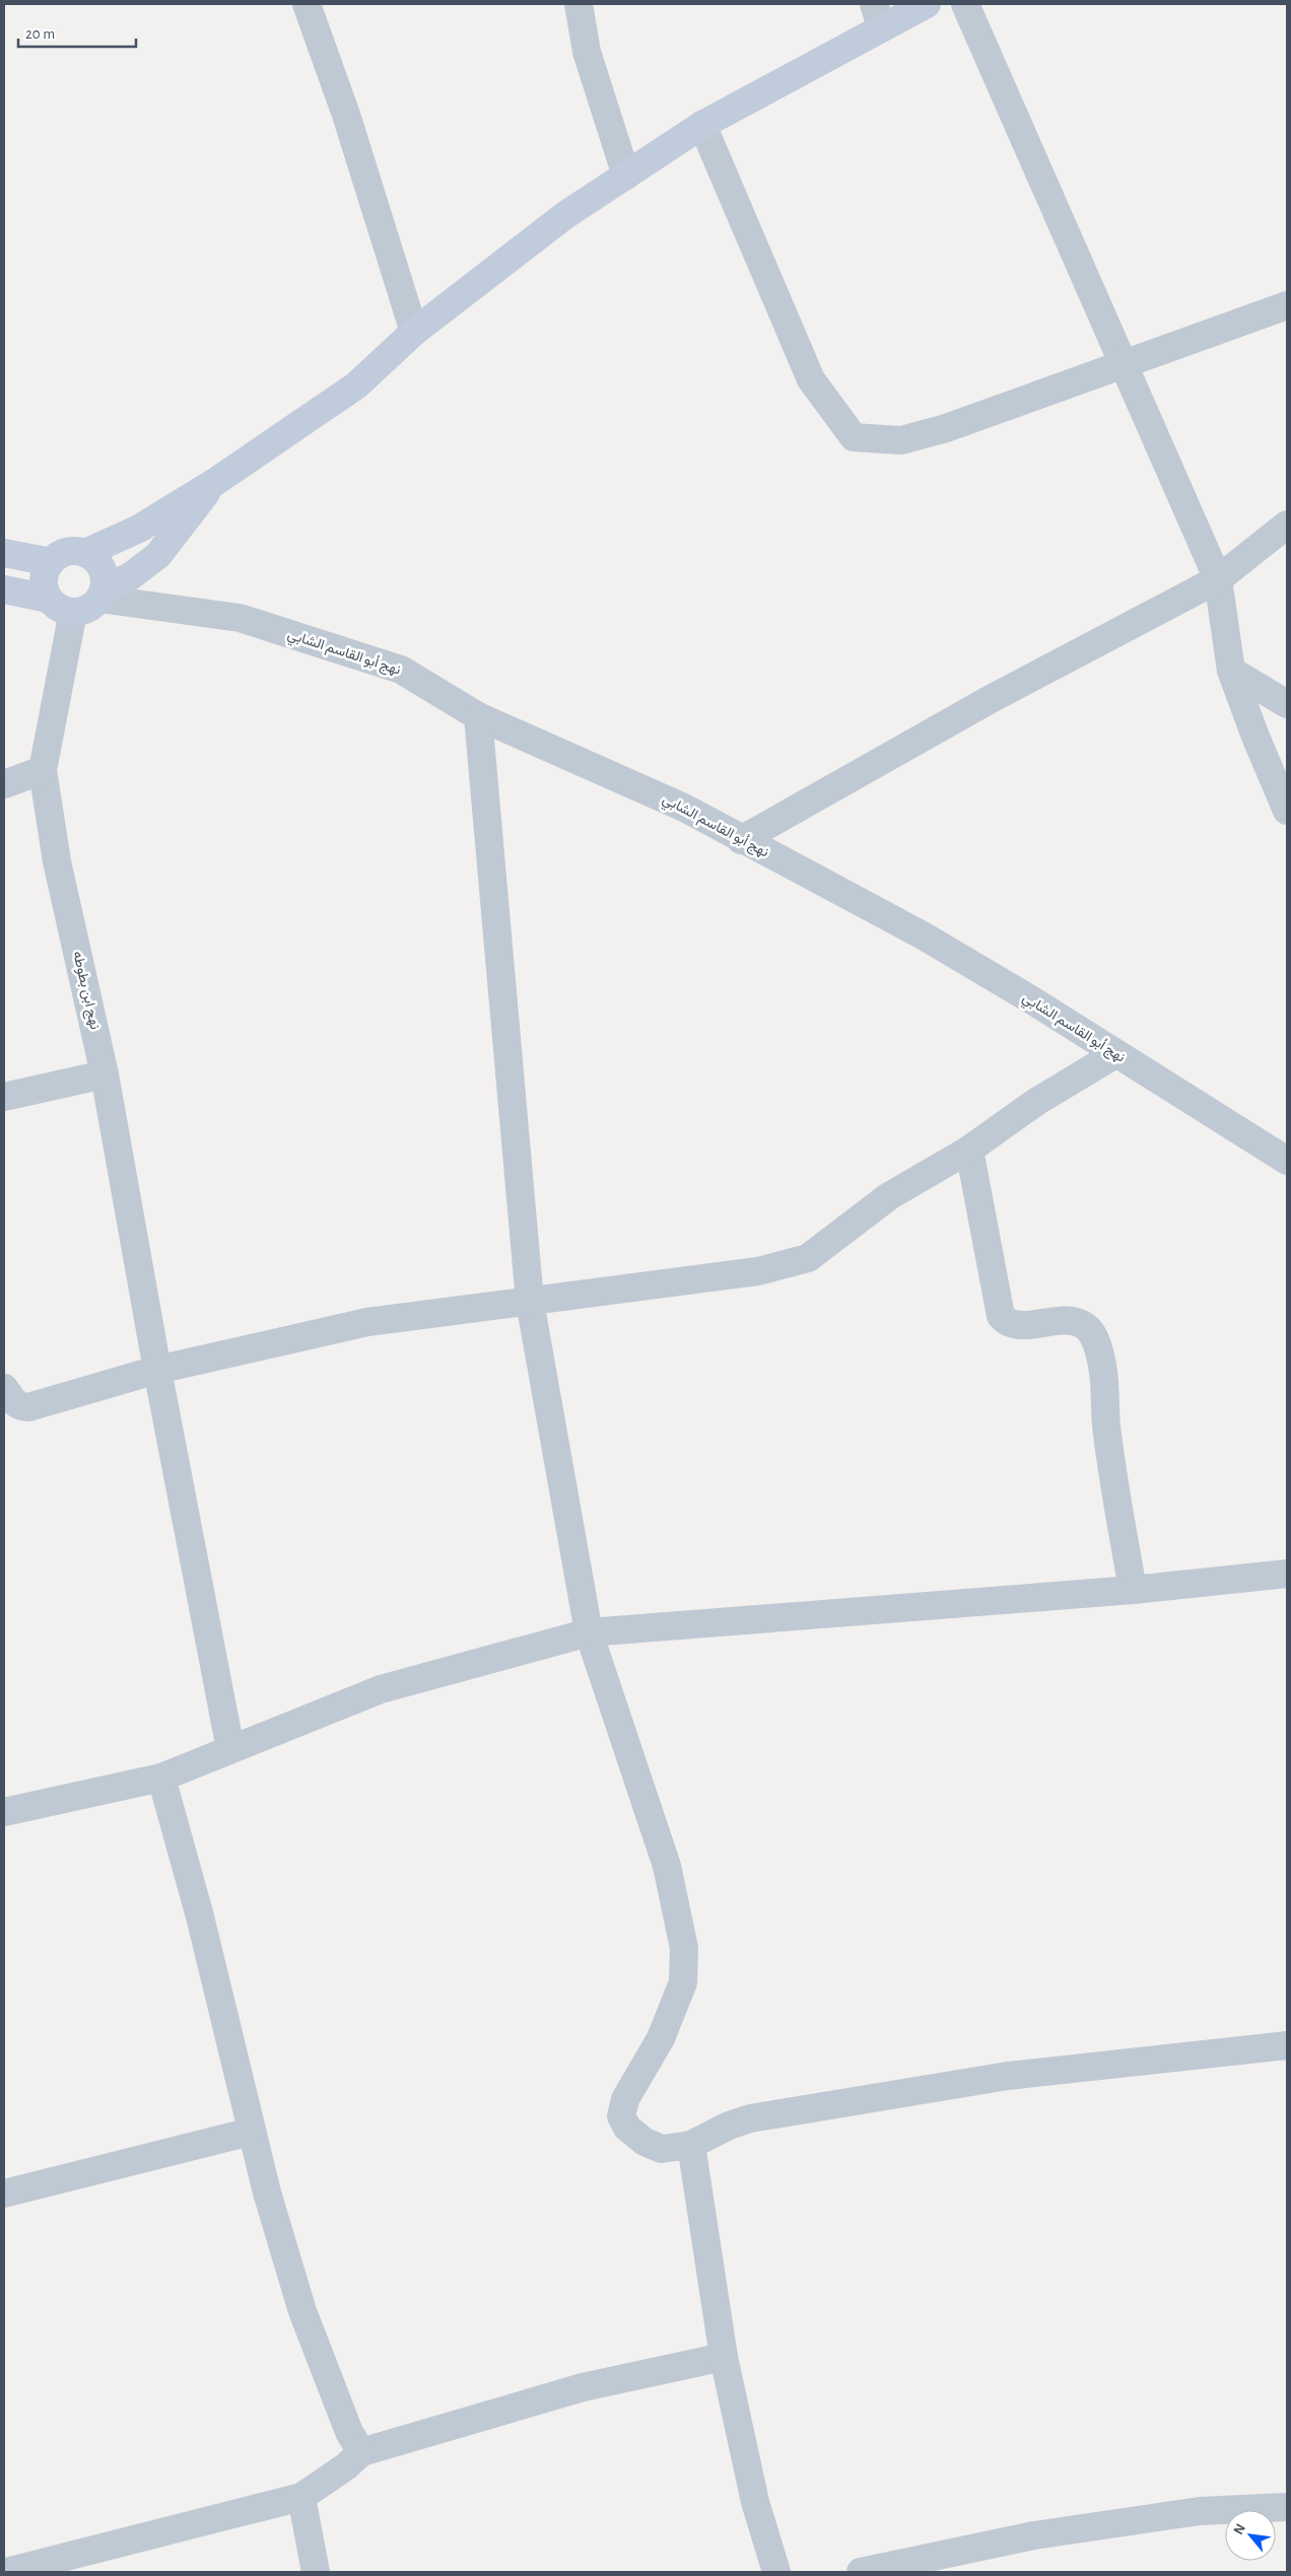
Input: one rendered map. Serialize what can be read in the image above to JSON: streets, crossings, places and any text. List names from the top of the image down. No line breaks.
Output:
{"streets":{"street":["نهج أبو القاسم الشابي","نهج ابن بطوطه"]},"crossings":[["نهج أبو القاسم الشابي","نهج ابن بطوطه"]],"scale_bar":"20 m","north":"top left"}
